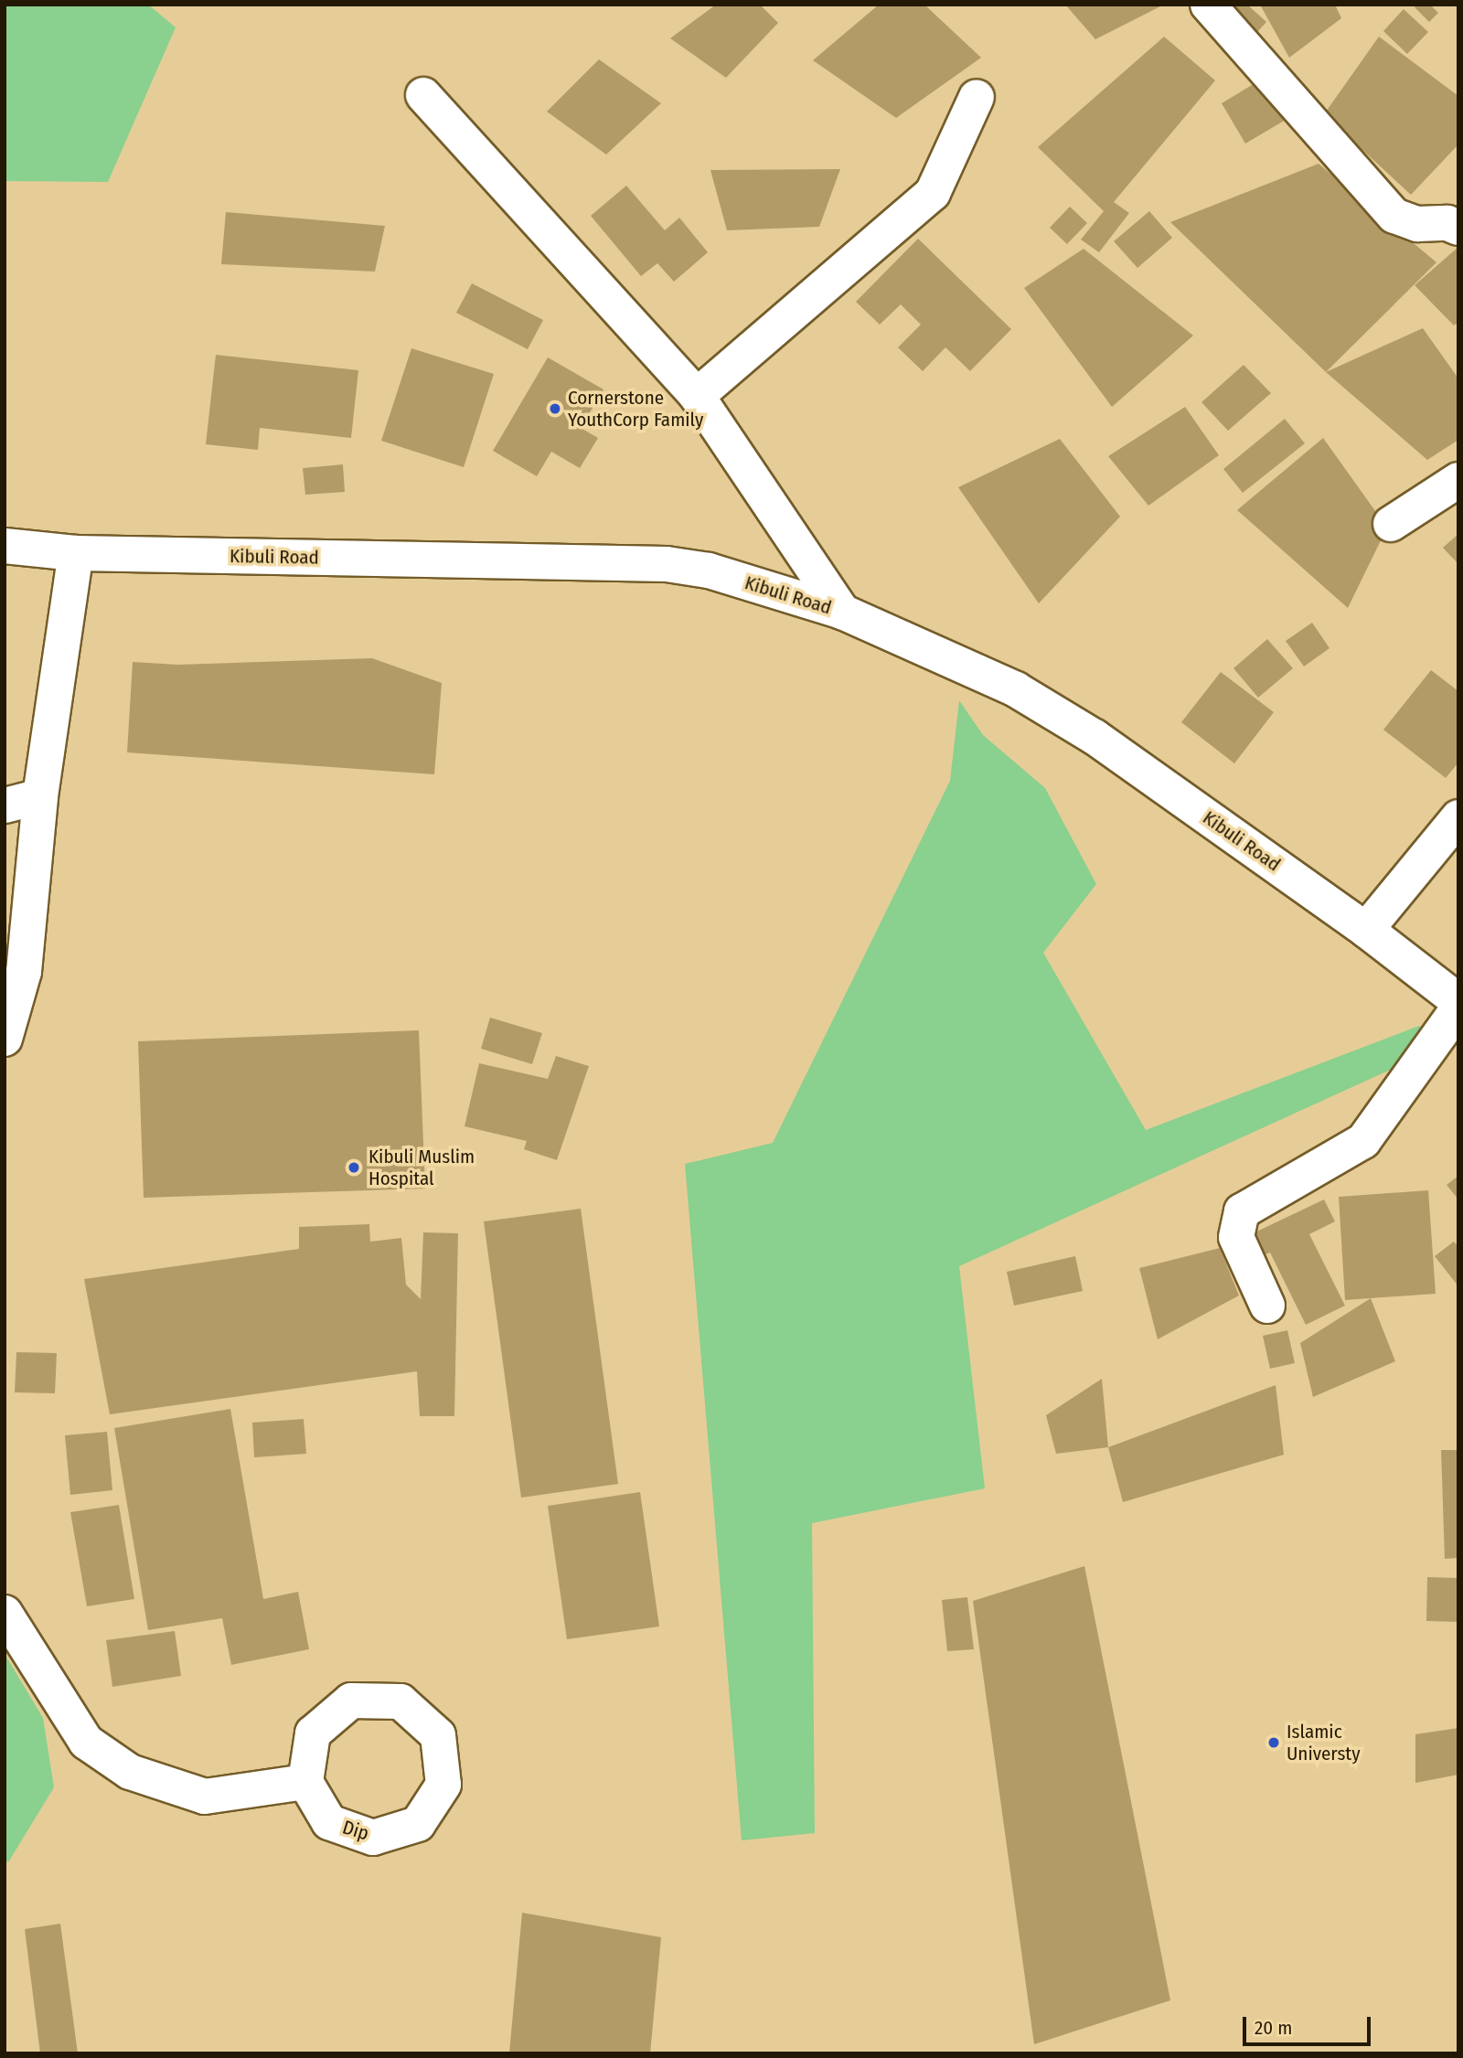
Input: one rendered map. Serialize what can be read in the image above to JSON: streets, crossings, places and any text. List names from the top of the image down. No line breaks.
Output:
{"streets":{"street":["Kibuli Road","Dip"]},"places":["Cornerstone YouthCorp Family","Kibuli Muslim Hospital","Islamic Universty"],"scale_bar":"20 m"}
